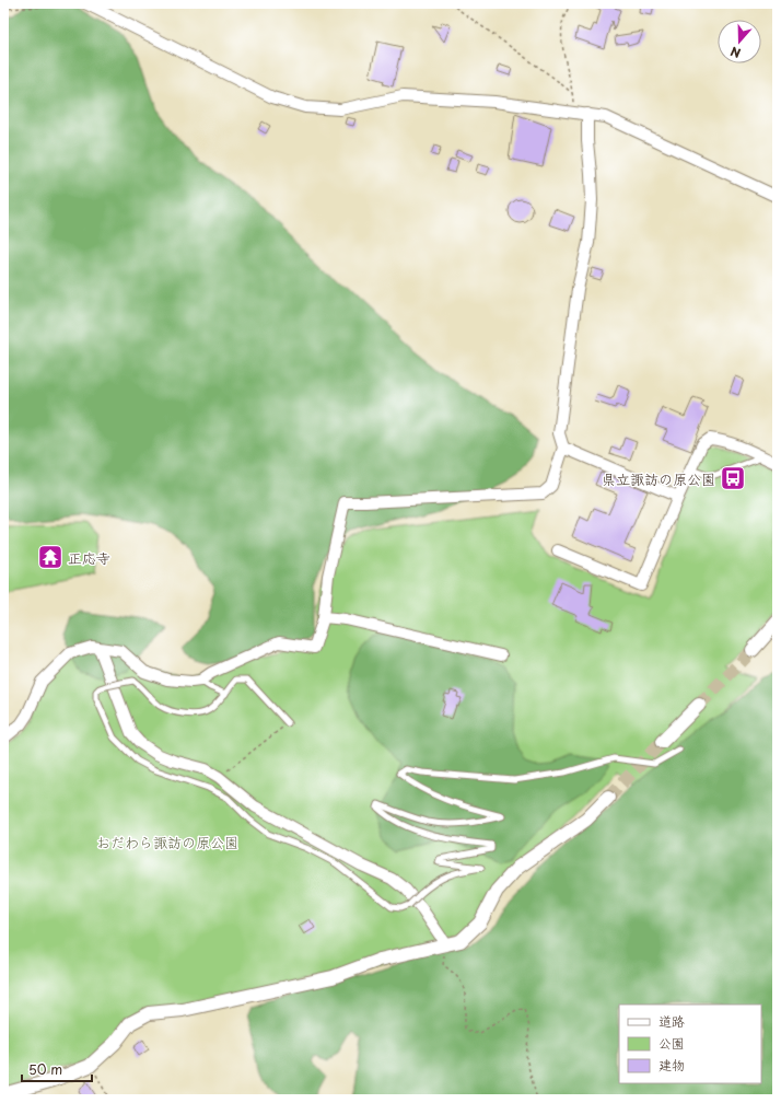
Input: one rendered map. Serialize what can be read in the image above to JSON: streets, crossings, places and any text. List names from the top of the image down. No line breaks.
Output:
{"parks":["おだわら諏訪の原公園"],"places":{"bus stop":["県立諏訪の原公園"],"temple":["正応寺"]},"legend":["道路","公園","建物"],"scale_bar":"50 m","north":"bottom"}
